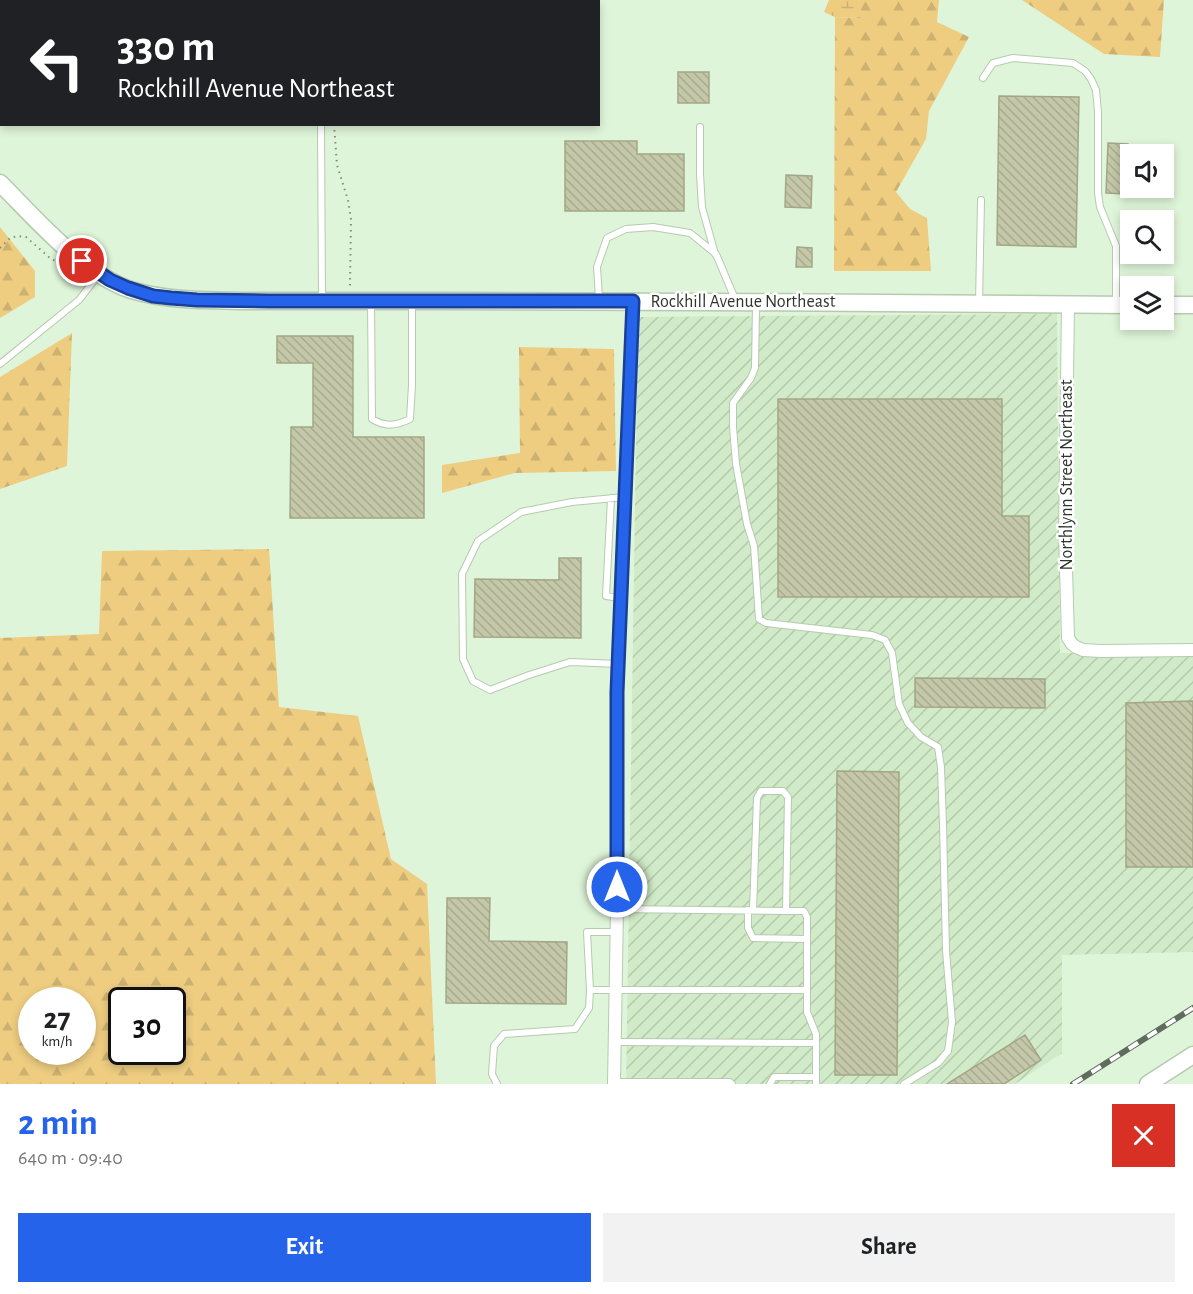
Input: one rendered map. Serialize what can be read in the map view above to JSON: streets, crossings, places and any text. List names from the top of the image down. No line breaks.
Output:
{"streets":{"street":["Rockhill Avenue Northeast","Northlynn Street Northeast"]},"crossings":[["Rockhill Avenue Northeast","Northlynn Street Northeast"]],"page":{"turn":["330 m","Rockhill Avenue Northeast"],"speed":"27 km/h","limit":"30","heading":["2 min","640 m · 09:40"],"buttons":["Exit","Share"]}}
